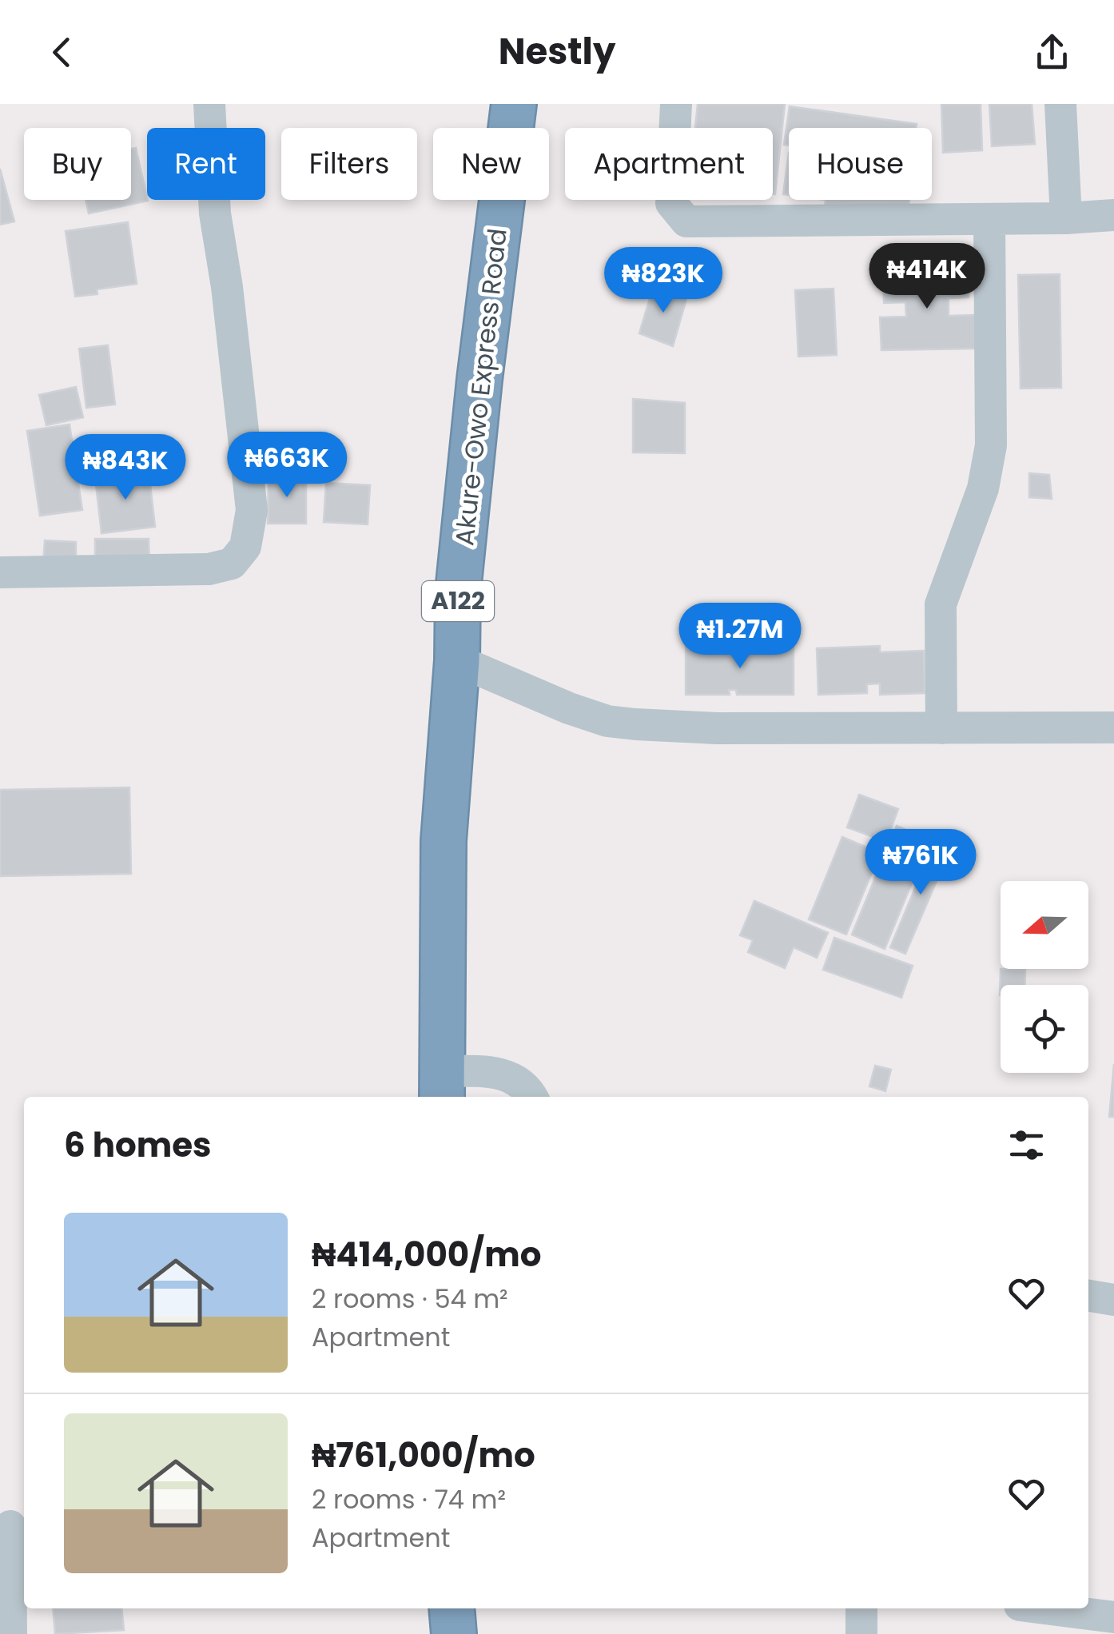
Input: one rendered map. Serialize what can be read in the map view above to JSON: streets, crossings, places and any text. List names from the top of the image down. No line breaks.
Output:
{"streets":{"highway":["Akure-Owo Express Road","A122"]},"north":"left","page":{"header":"Nestly","chip":["Buy","Rent","Filters","New","Apartment","House"],"price":["₦414K","₦823K","₦663K","₦843K","₦1.27M","₦761K"],"heading":"6 homes","list":[{"name":"₦414,000/mo","note":"2 rooms · 54 m² · Apartment"},{"name":"₦761,000/mo","note":"2 rooms · 74 m² · Apartment"}]}}
